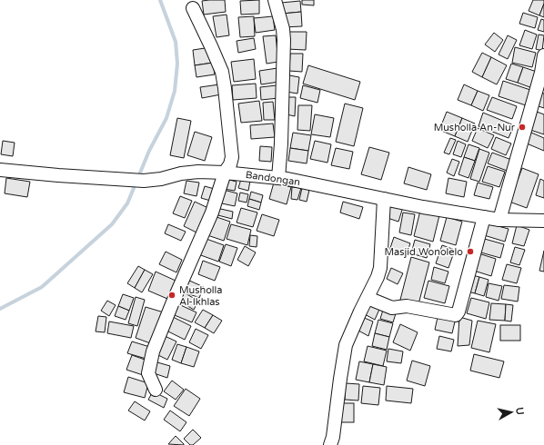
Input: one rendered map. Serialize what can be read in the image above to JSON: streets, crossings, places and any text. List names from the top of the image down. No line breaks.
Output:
{"streets":{"street":["Bandongan"]},"places":["Musholla An-Nur","Masjid Wonolelo","Musholla Al-Ikhlas"],"north":"right"}
